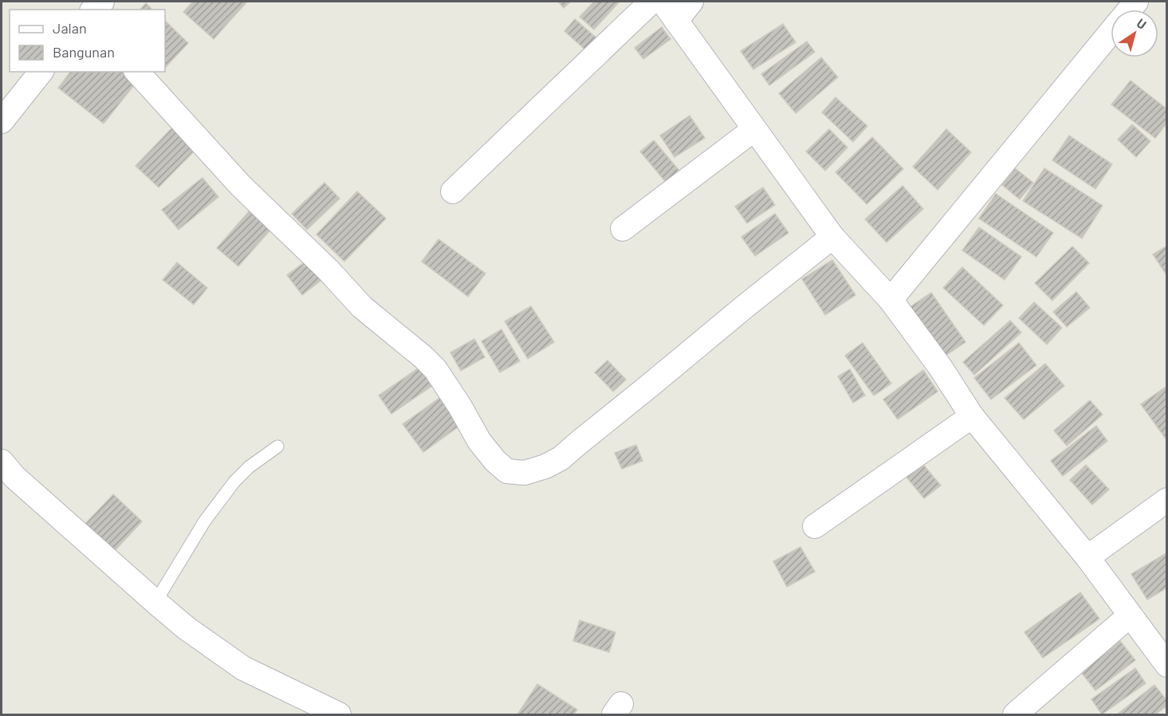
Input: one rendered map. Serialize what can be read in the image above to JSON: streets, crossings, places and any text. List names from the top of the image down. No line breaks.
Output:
{"legend":["Jalan","Bangunan"],"north":"top right"}
